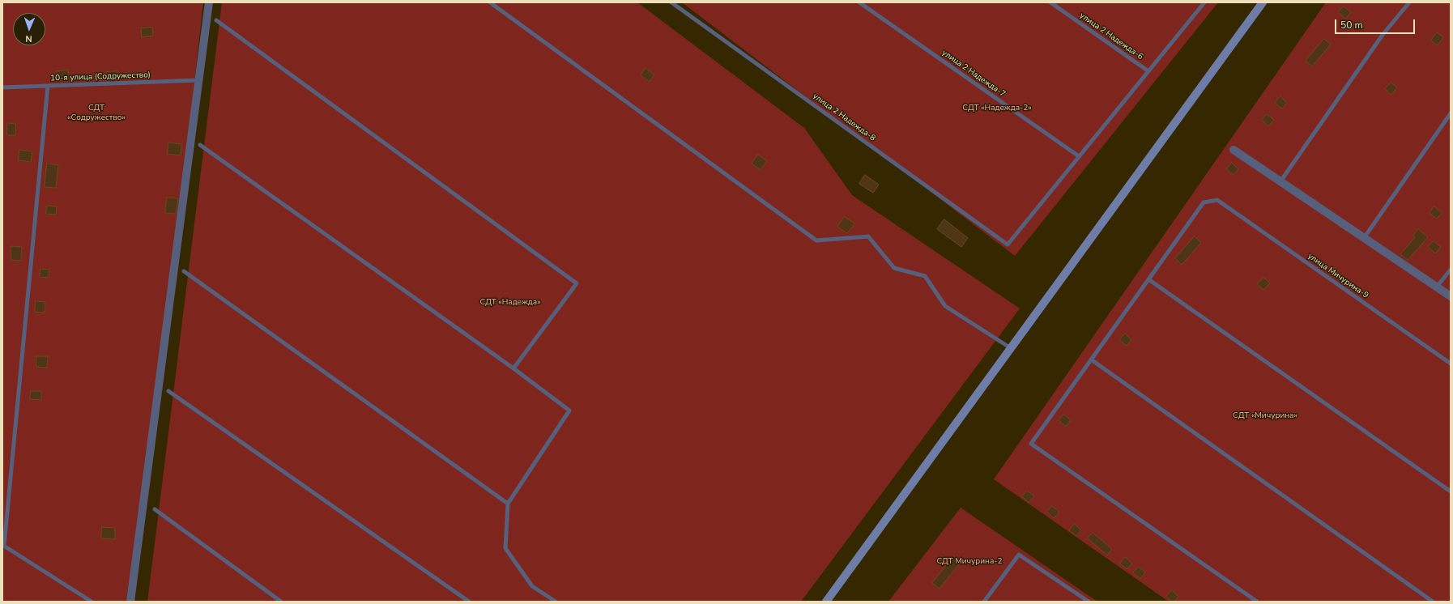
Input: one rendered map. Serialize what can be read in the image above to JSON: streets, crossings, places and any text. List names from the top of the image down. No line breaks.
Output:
{"streets":{"lane":["улица 2 Надежда-6","улица 2 Надежда-7","10-я улица (Содружество)","улица 2 Надежда-8","улица Мичурина-9"]},"crossings":[["улица 2 Надежда-7","улица 2 Надежда-8"]],"parks":["СДТ «Содружество»","СДТ «Надежда-2»","СДТ «Надежда»","СДТ «Мичурина»","СДТ Мичурина-2"],"scale_bar":"50 m","north":"bottom"}
